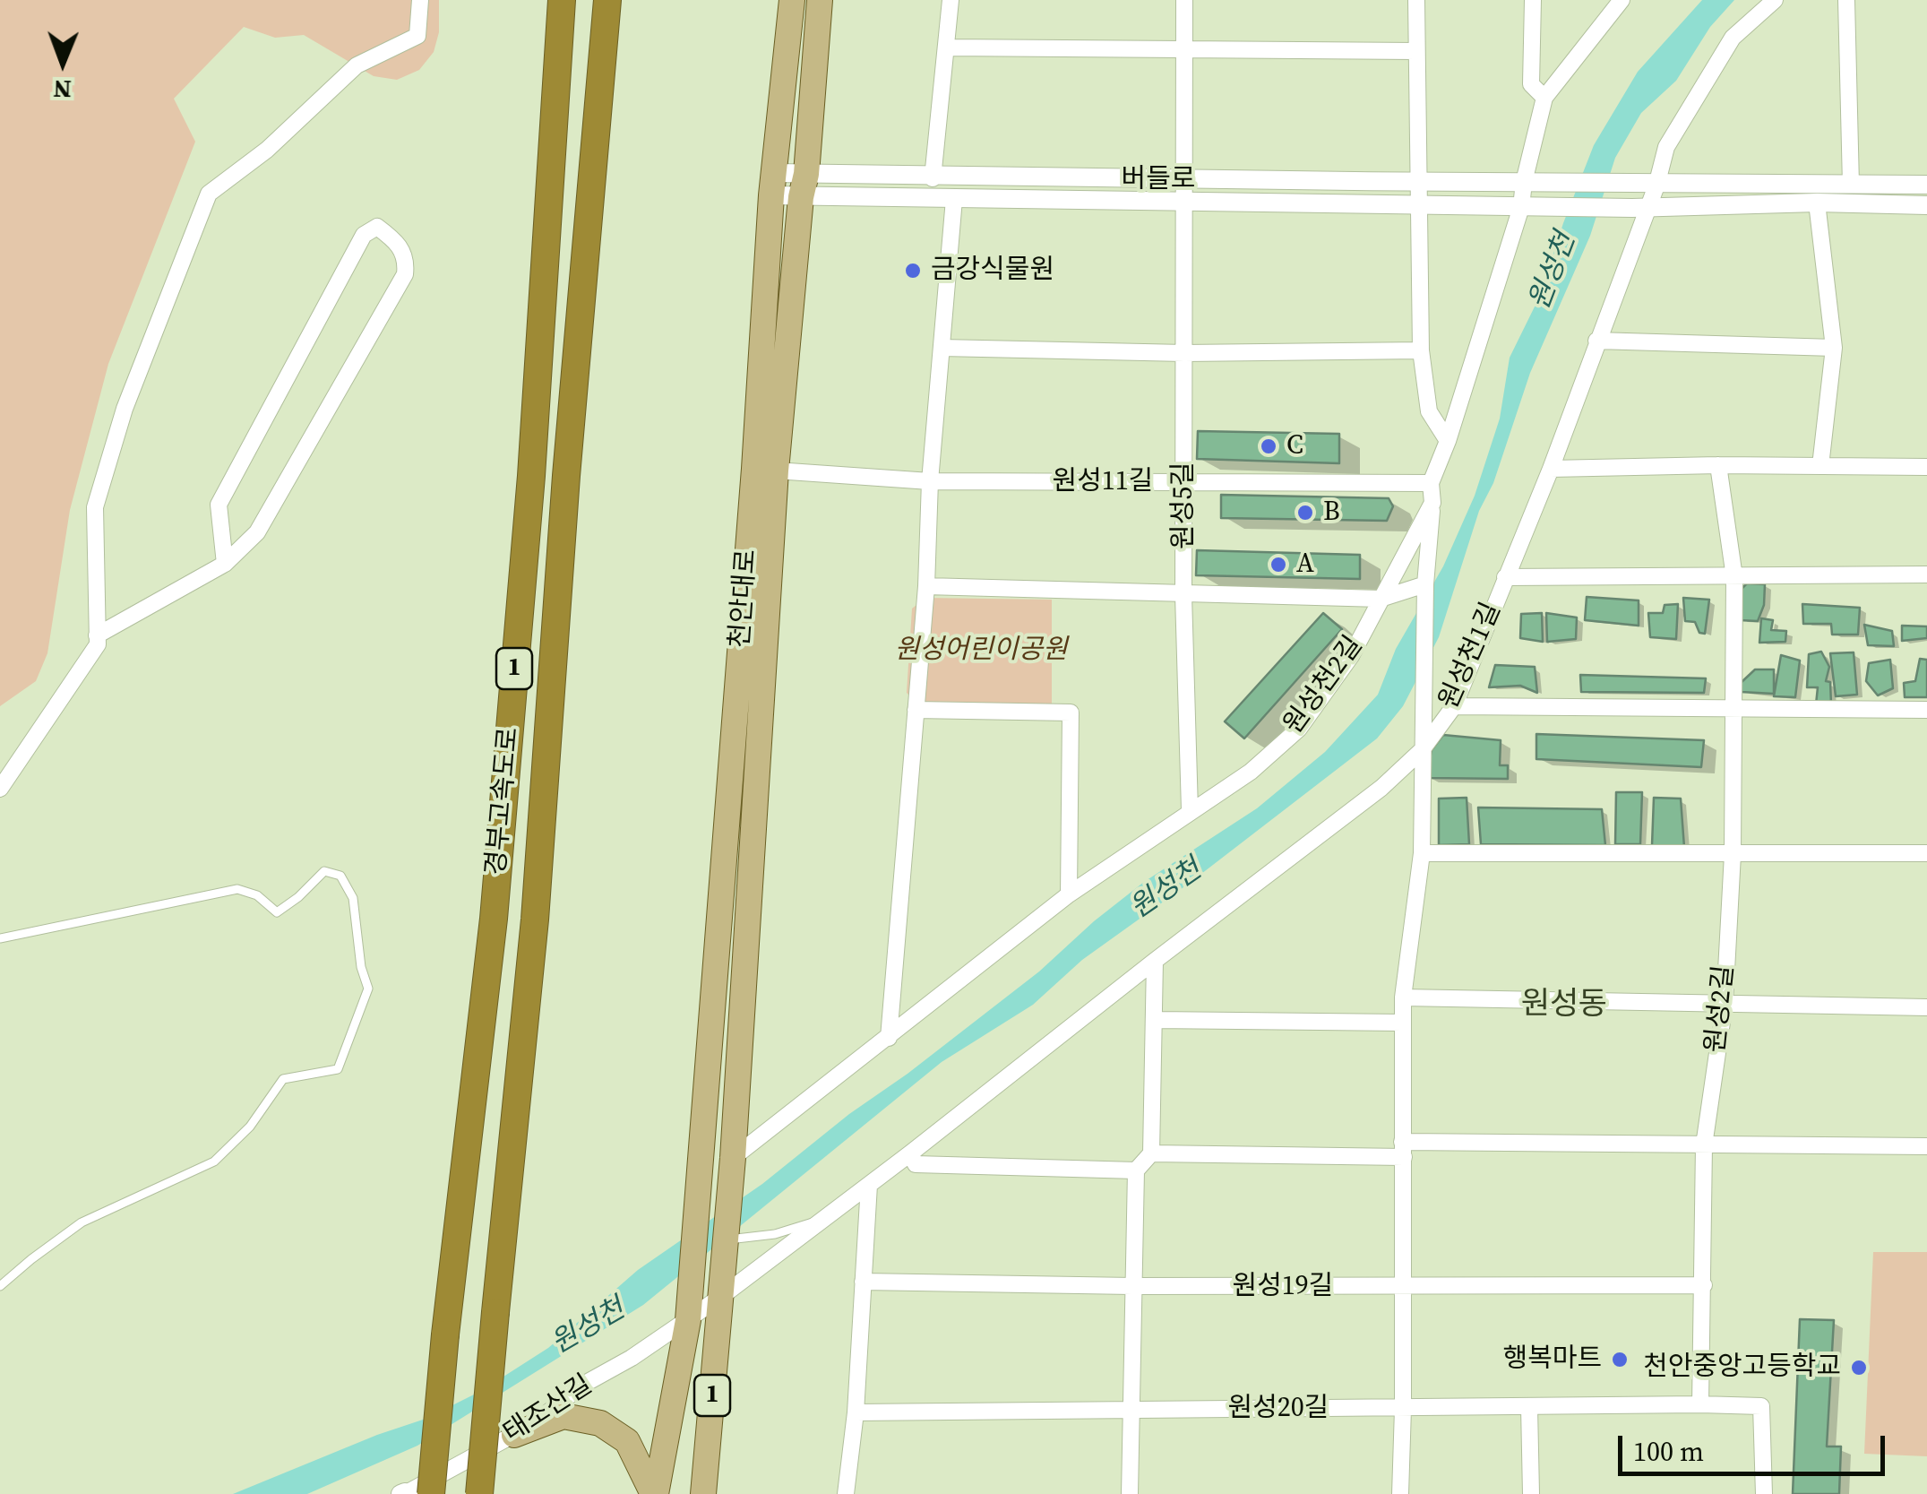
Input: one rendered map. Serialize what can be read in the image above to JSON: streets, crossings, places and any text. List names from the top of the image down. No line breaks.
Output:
{"streets":{"highway":["1","경부고속도로"],"main road":["천안대로"],"street":["버들로","원성11길","원성5길","원성천1길","원성천2길","원성2길","원성19길","원성20길","태조산길"]},"crossings":[["버들로","원성5길"],["버들로","천안대로"],["버들로","원성천1길"],["원성11길","원성5길"],["원성11길","천안대로"],["원성5길","원성천2길"],["천안대로","원성천1길"],["천안대로","1"],["천안대로","원성천2길"],["천안대로","태조산길"],["원성천1길","1"],["원성천1길","태조산길"],["1","원성천2길"],["1","태조산길"],["경부고속도로","태조산길"],["원성2길","원성19길"],["원성2길","원성20길"]],"districts":["원성동"],"water":["원성천"],"parks":["원성어린이공원"],"places":["금강식물원","C","B","A","행복마트","천안중앙고등학교"],"scale_bar":"100 m","north":"bottom"}
